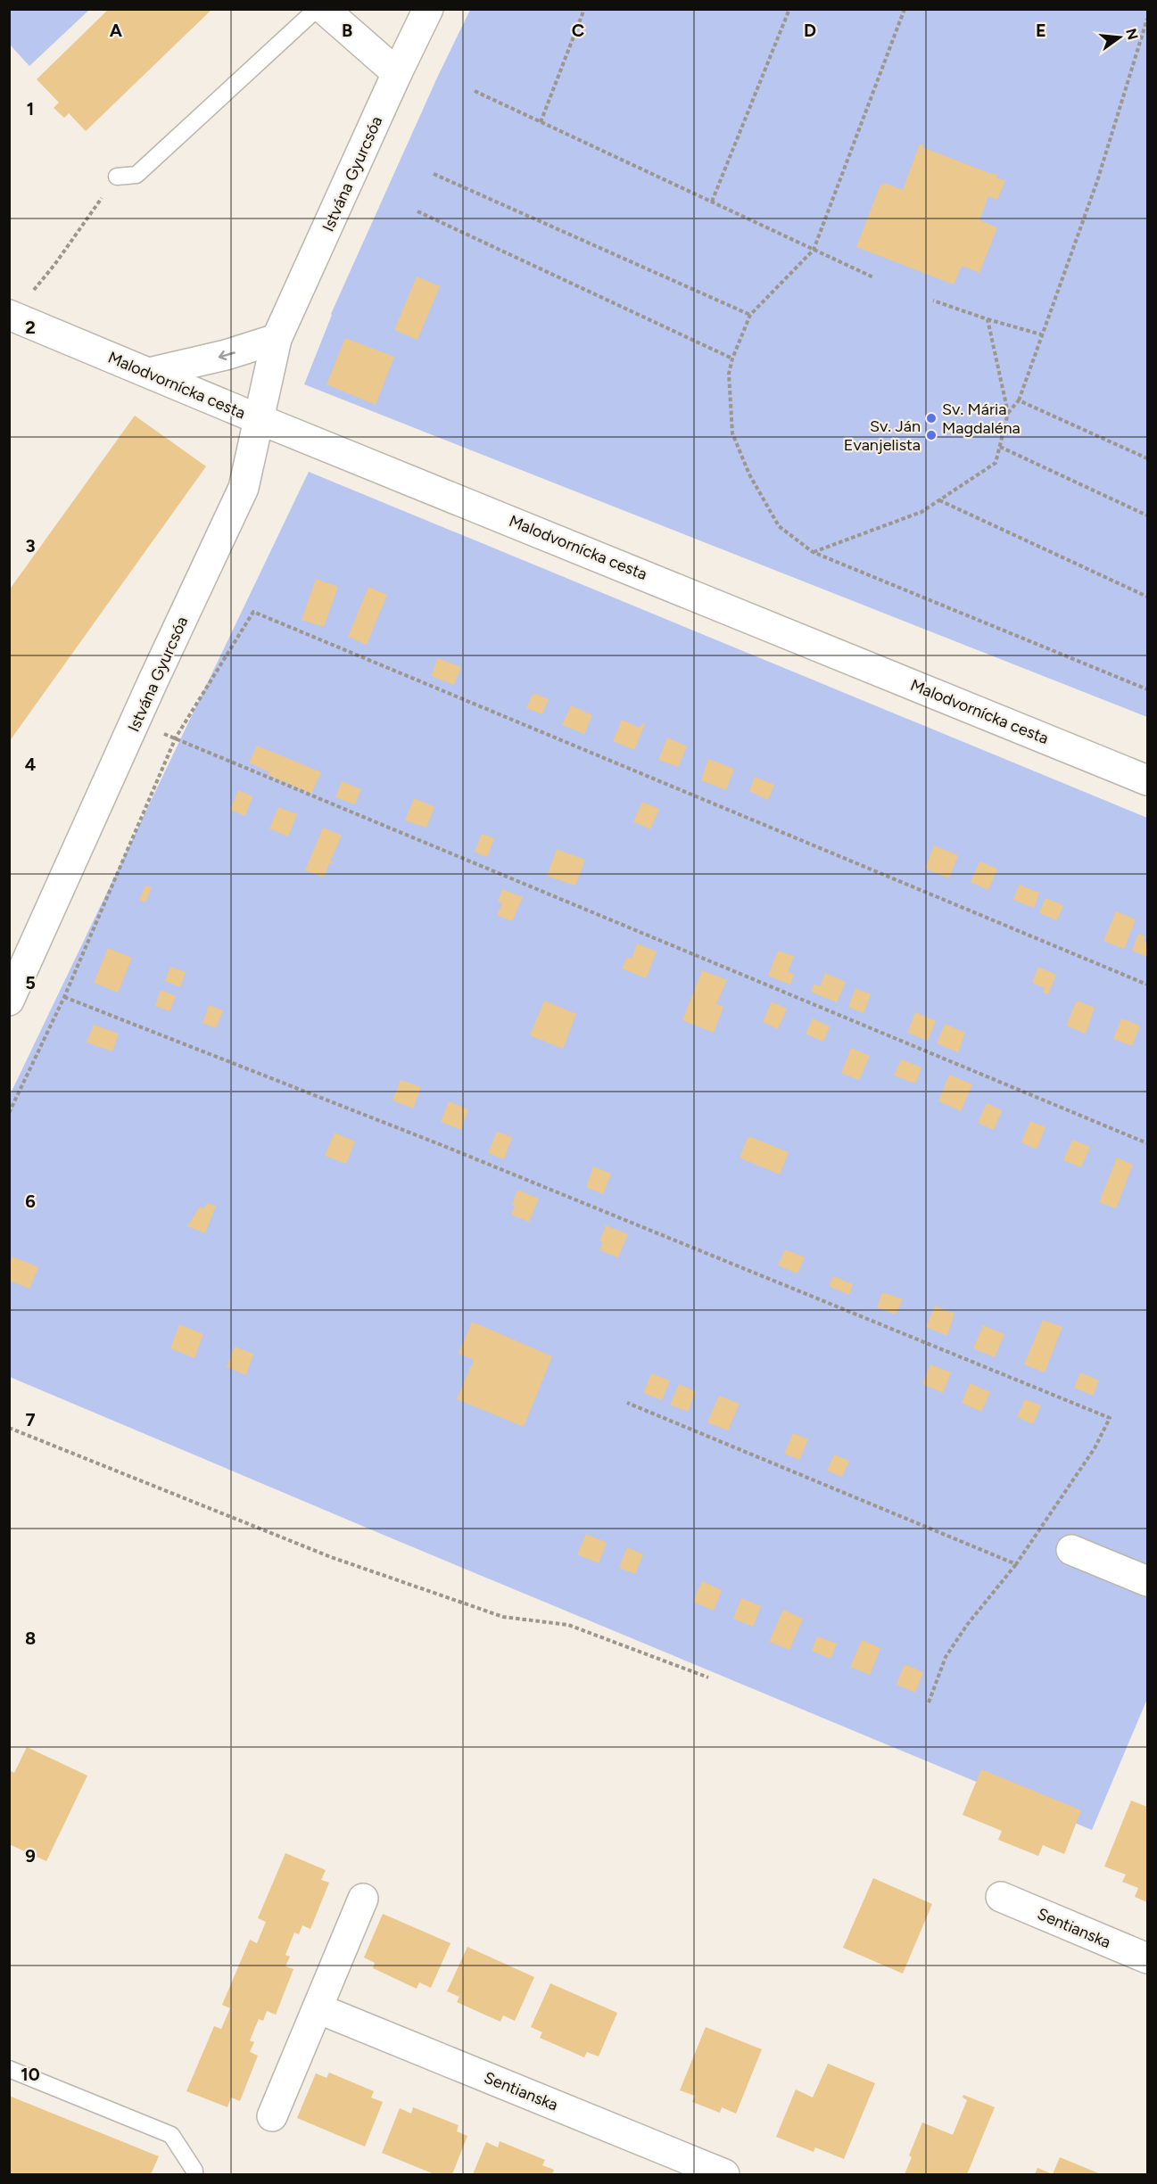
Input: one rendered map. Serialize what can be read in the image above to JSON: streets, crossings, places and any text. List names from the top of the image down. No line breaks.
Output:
{"streets":{"street":["Istvána Gyurcsóa","Malodvornícka cesta","Sentianska"]},"crossings":[["Istvána Gyurcsóa","Malodvornícka cesta"]],"places":["Sv. Mária Magdaléna","Sv. Ján Evanjelista"],"north":"right","grid":{"columns":["A","B","C","D","E"],"rows":["1","2","3","4","5","6","7","8","9","10"]}}
